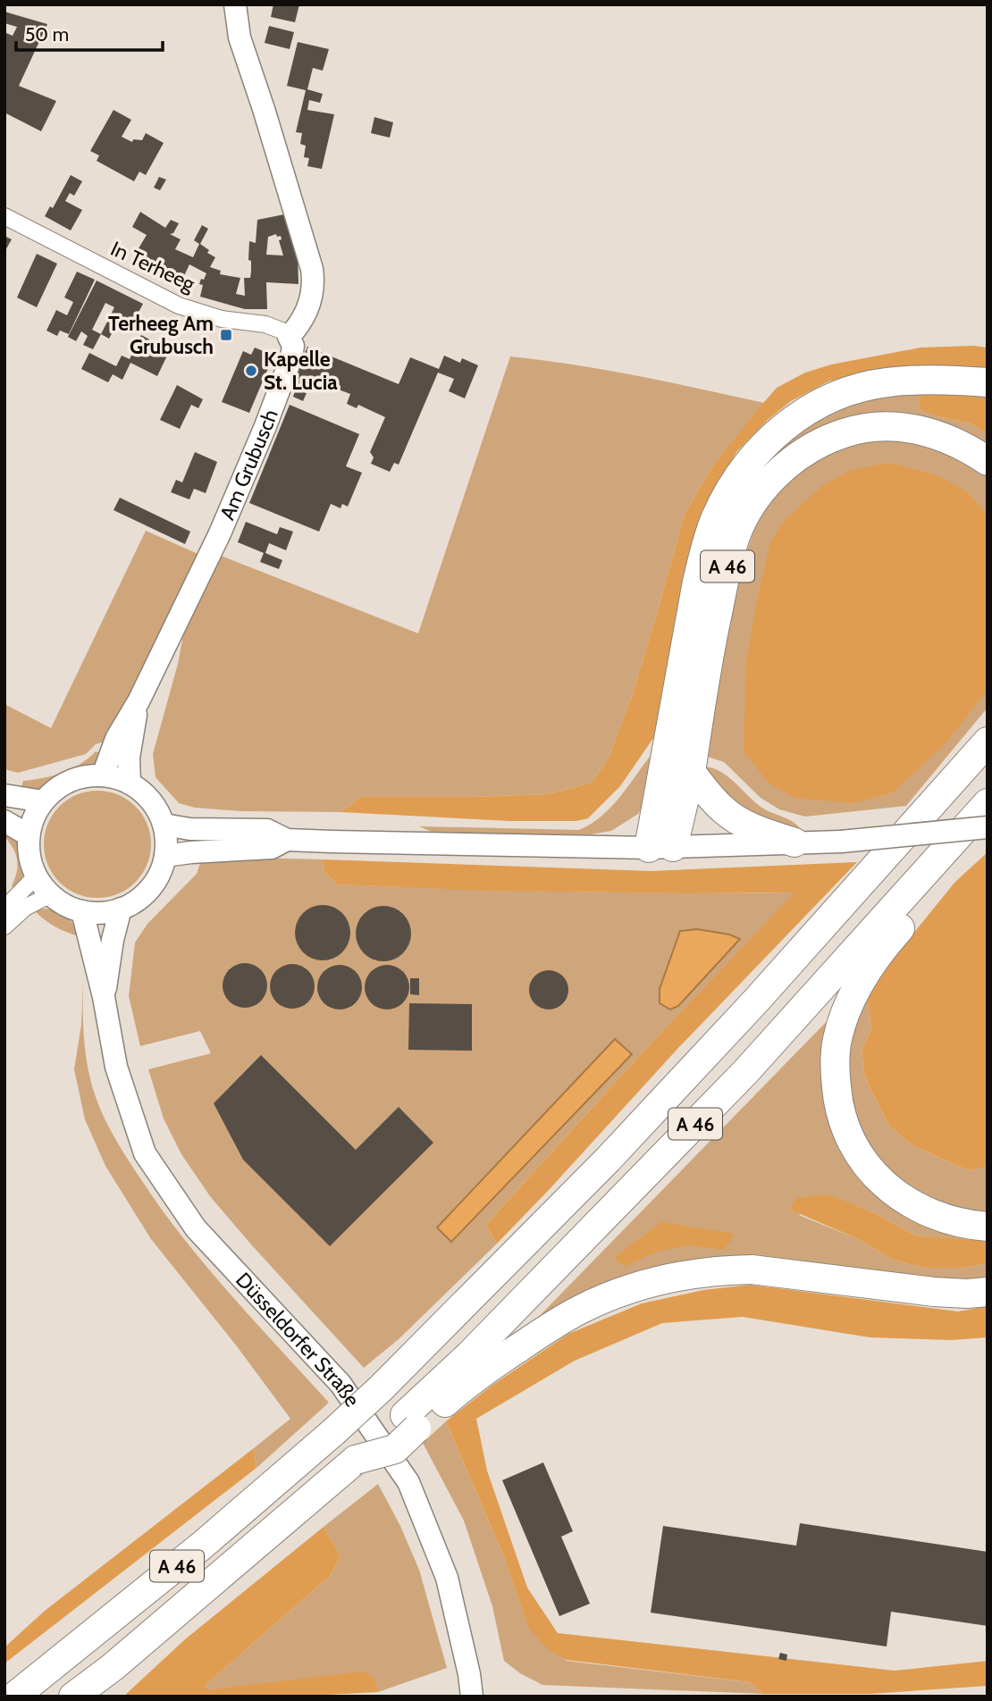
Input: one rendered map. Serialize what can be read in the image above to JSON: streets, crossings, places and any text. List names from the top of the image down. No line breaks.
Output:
{"streets":{"highway":["A 46"],"main road":["Am Grubusch","Düsseldorfer Straße"],"street":["In Terheeg"]},"crossings":[["In Terheeg","Am Grubusch"],["Am Grubusch","Düsseldorfer Straße"]],"places":{"transit":["Terheeg Am Grubusch"],"other":["Kapelle St. Lucia"]},"scale_bar":"50 m"}
